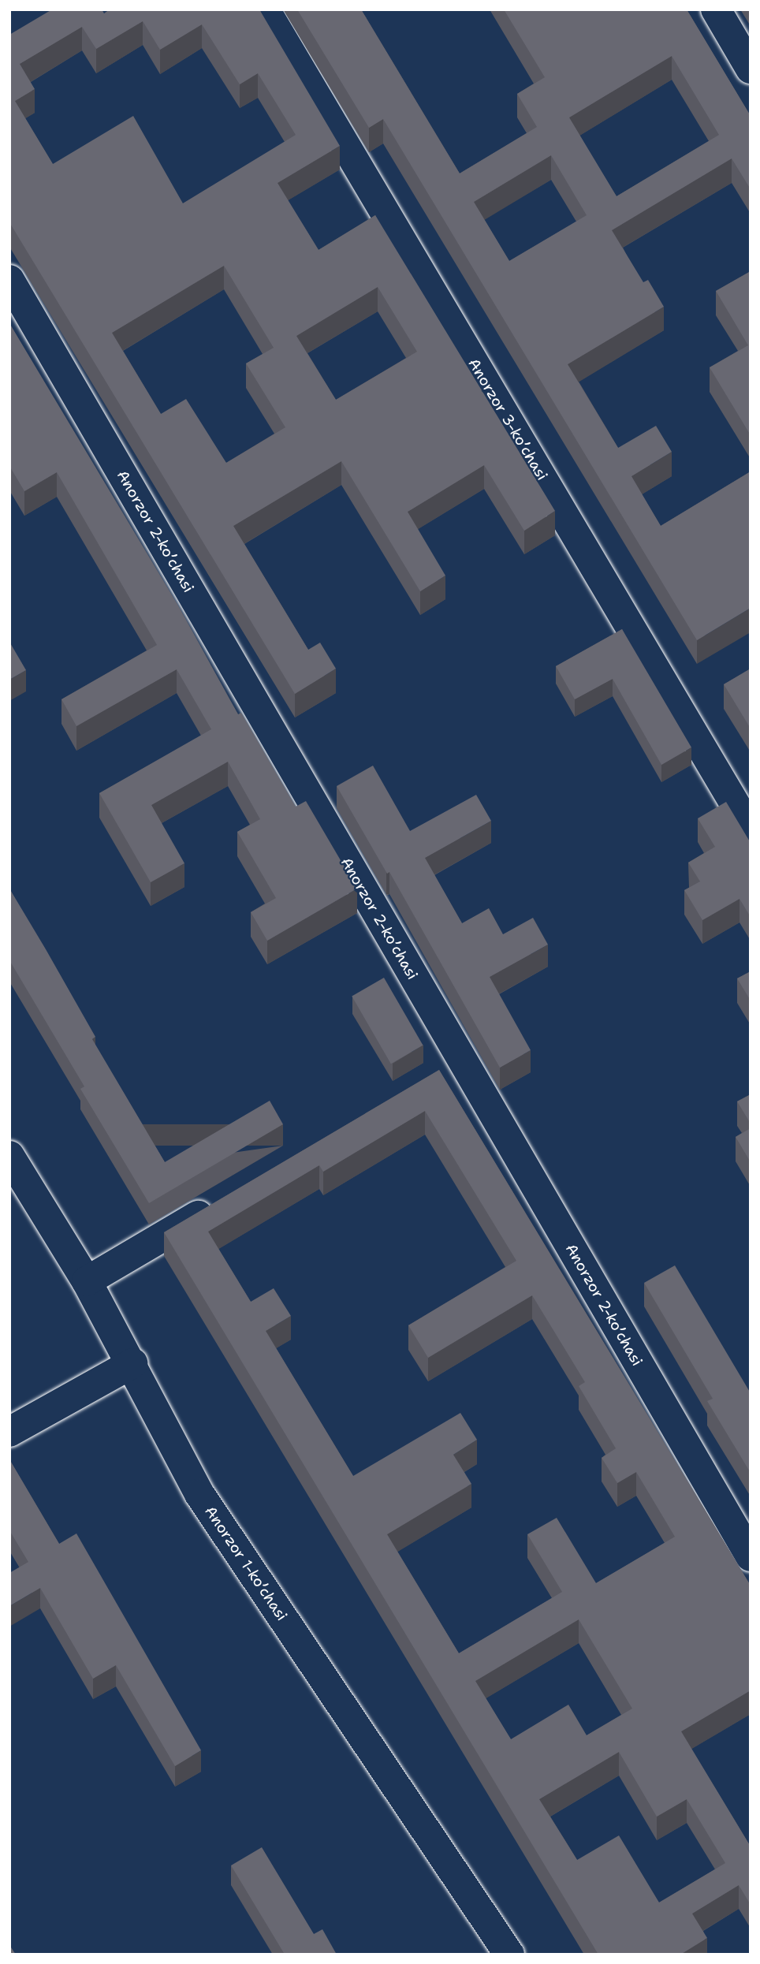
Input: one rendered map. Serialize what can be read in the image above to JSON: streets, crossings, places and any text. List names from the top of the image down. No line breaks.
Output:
{"streets":{"street":["Аnorzor 3-koʼchasi","Аnorzor 2-koʼchasi","Аnorzor 1-koʼchasi"]}}
